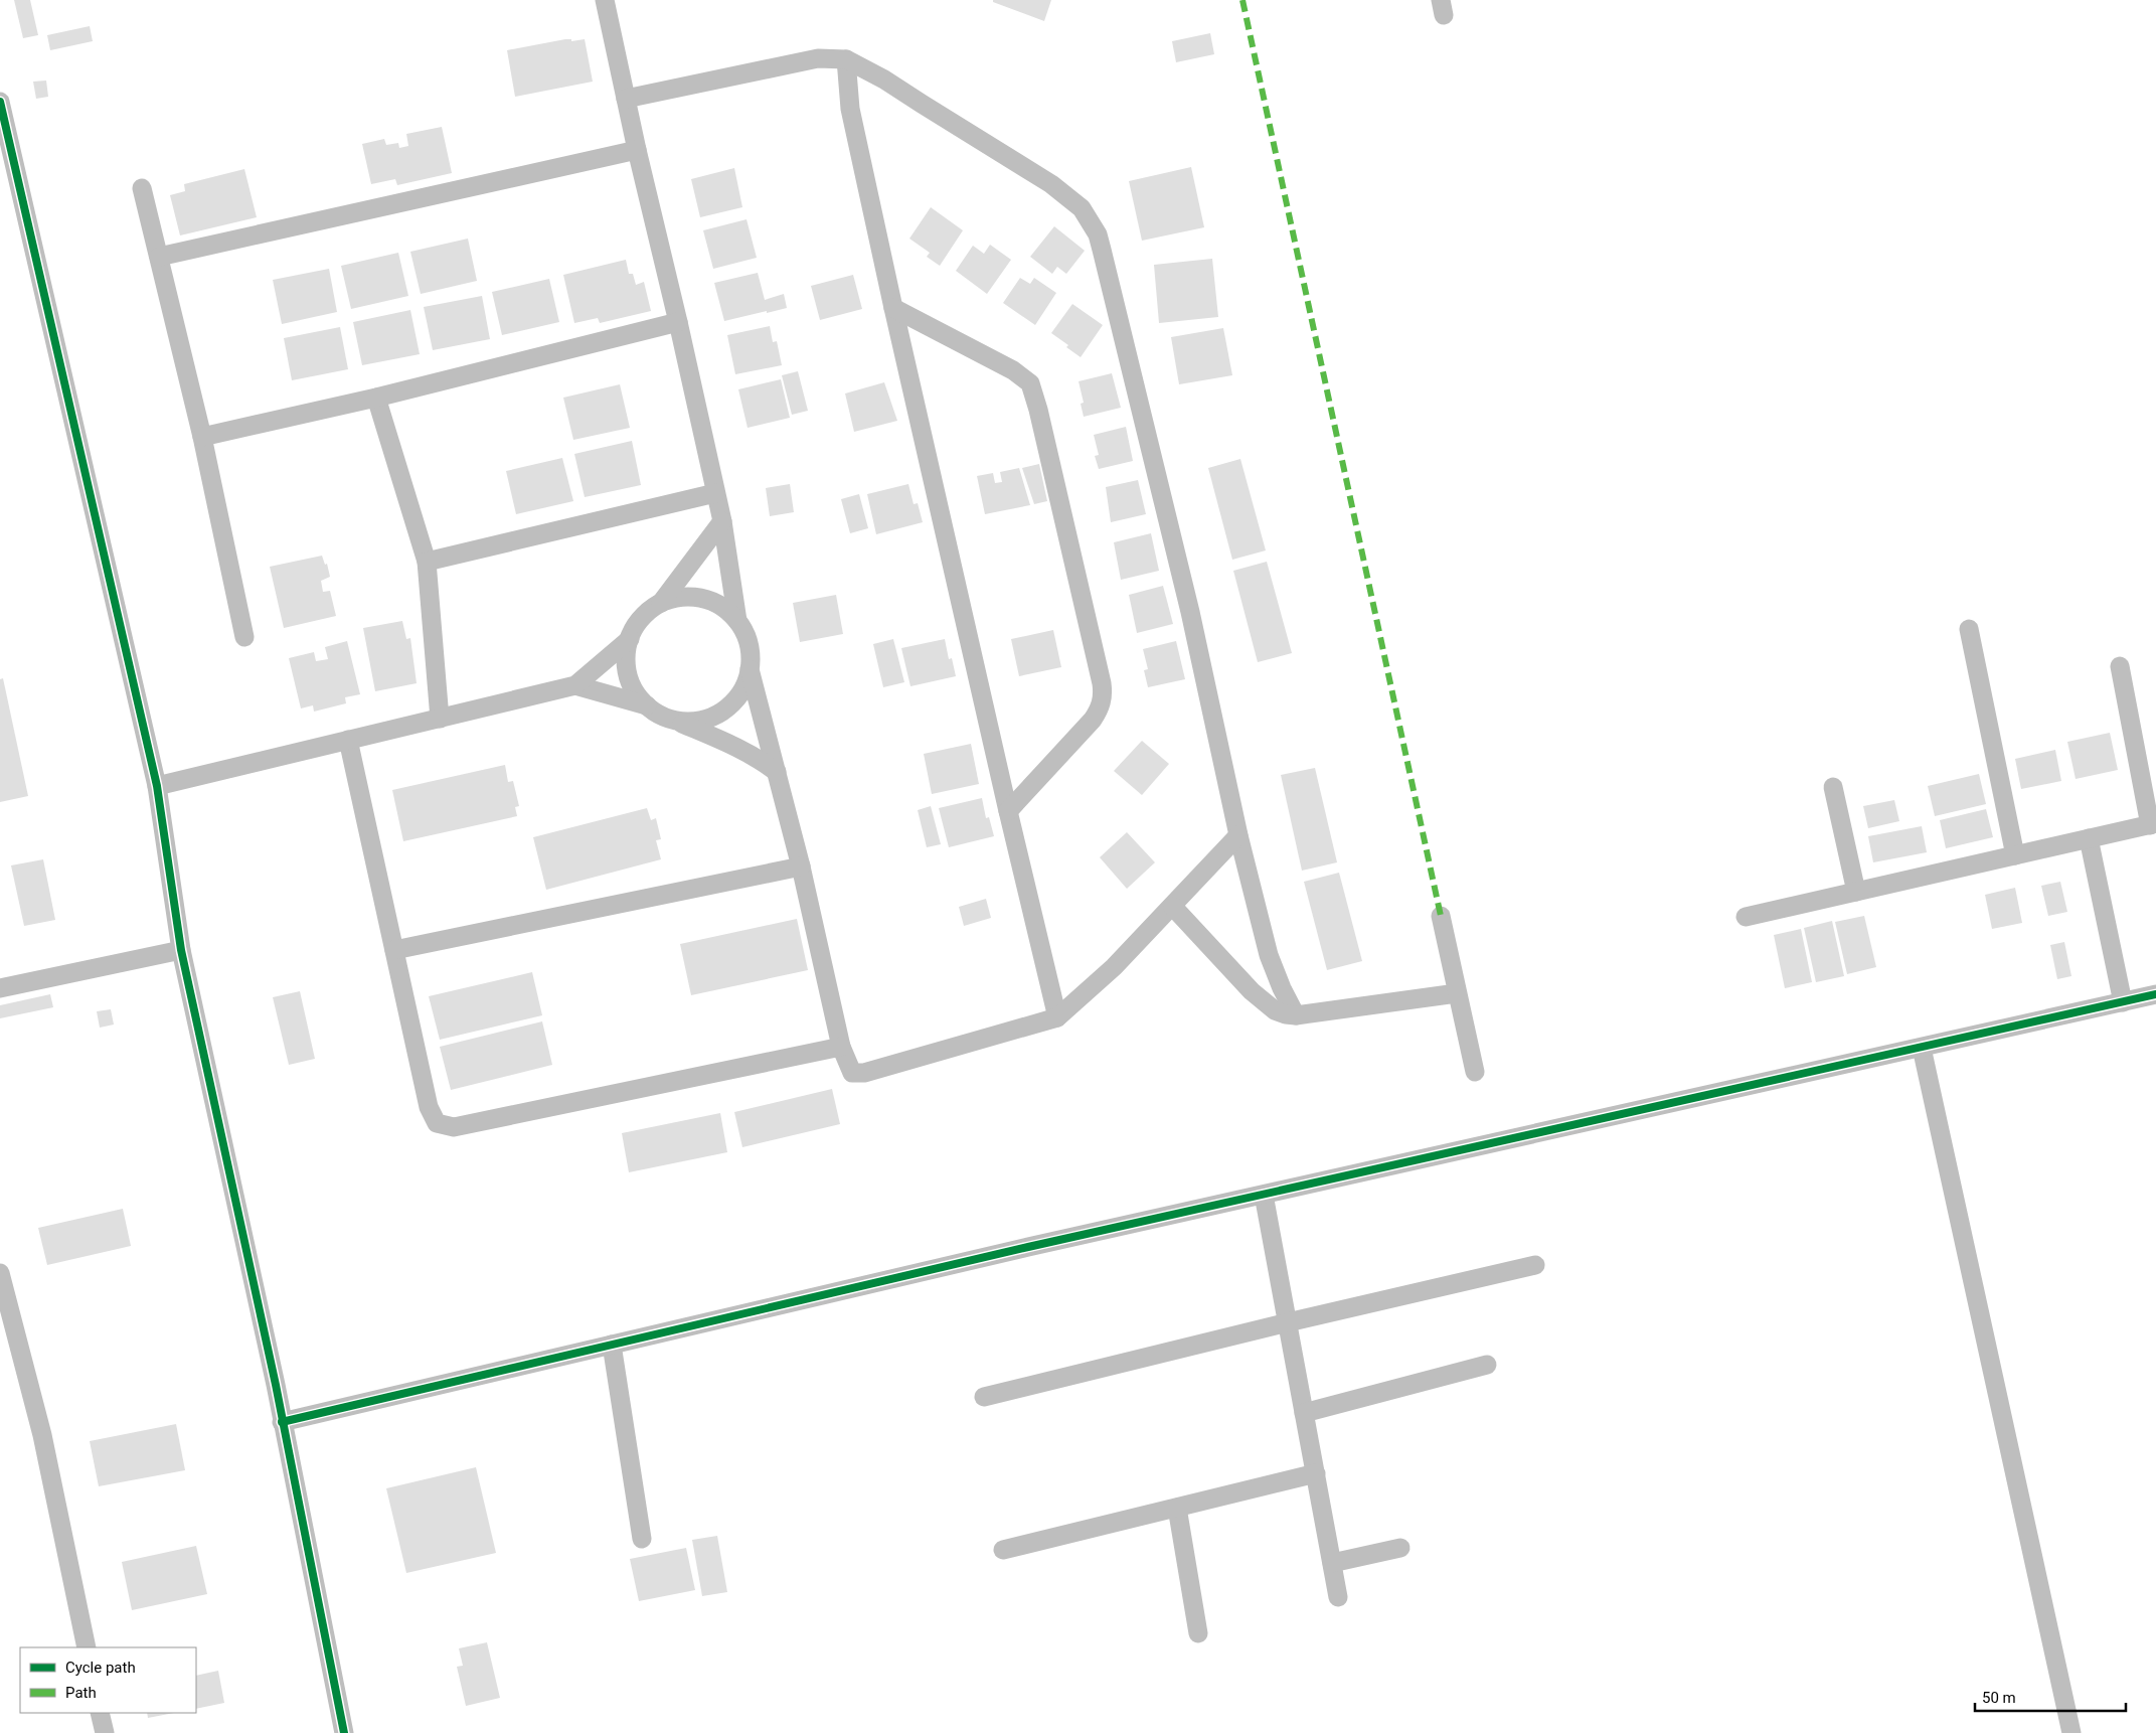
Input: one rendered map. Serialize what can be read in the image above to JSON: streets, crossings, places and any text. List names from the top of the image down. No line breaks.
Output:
{"legend":["Cycle path","Path"],"scale_bar":"50 m"}
